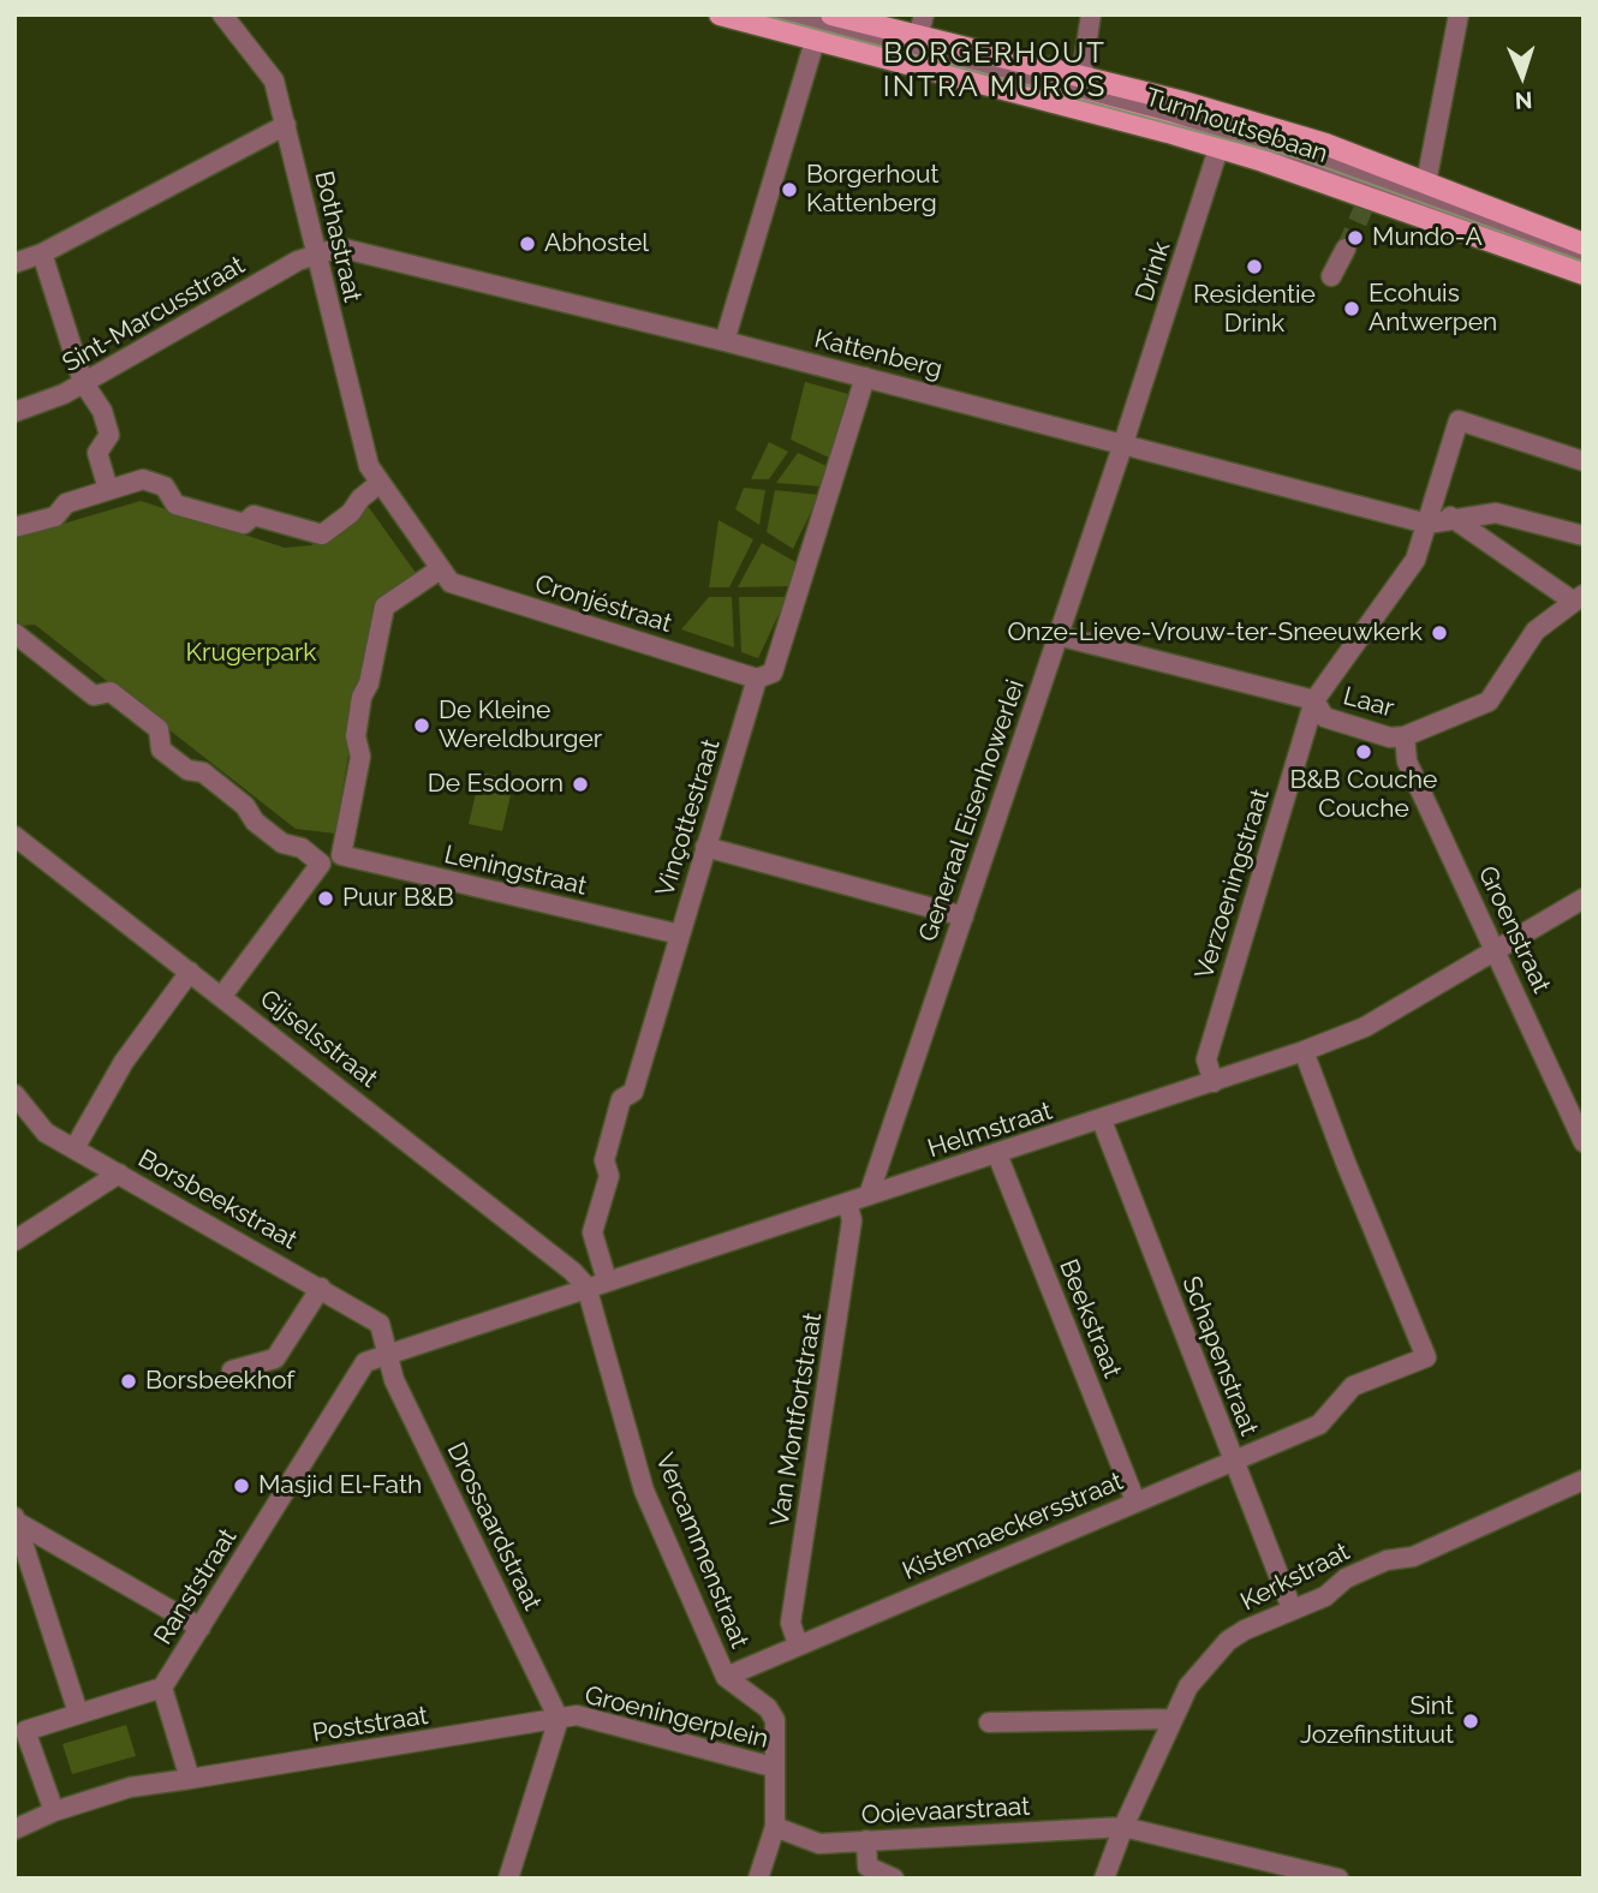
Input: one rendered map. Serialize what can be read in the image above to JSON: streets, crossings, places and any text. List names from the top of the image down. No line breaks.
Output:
{"streets":{"main road":["Turnhoutsebaan"],"street":["Bothastraat","Drink","Sint-Marcusstraat","Kattenberg","Cronjéstraat","Laar","Generaal Eisenhowerlei","Vinçottestraat","Leningstraat","Verzoeningstraat","Groenstraat","Gijselsstraat","Helmstraat","Borsbeekstraat","Beekstraat","Schapenstraat","Van Montfortstraat","Drossaardstraat","Kistemaeckersstraat","Vercammenstraat","Kerkstraat","Ranststraat","Groeningerplein","Poststraat","Ooievaarstraat"]},"crossings":[["Turnhoutsebaan","Drink"],["Bothastraat","Sint-Marcusstraat"],["Bothastraat","Kattenberg"],["Bothastraat","Cronjéstraat"],["Bothastraat","Leningstraat"],["Drink","Kattenberg"],["Drink","Generaal Eisenhowerlei"],["Sint-Marcusstraat","Kattenberg"],["Kattenberg","Laar"],["Kattenberg","Generaal Eisenhowerlei"],["Kattenberg","Vinçottestraat"],["Cronjéstraat","Vinçottestraat"],["Cronjéstraat","Leningstraat"],["Laar","Verzoeningstraat"],["Laar","Groenstraat"],["Generaal Eisenhowerlei","Helmstraat"],["Vinçottestraat","Leningstraat"],["Vinçottestraat","Helmstraat"],["Verzoeningstraat","Helmstraat"],["Groenstraat","Helmstraat"],["Gijselsstraat","Helmstraat"],["Gijselsstraat","Vercammenstraat"],["Helmstraat","Borsbeekstraat"],["Helmstraat","Beekstraat"],["Helmstraat","Schapenstraat"],["Helmstraat","Van Montfortstraat"],["Helmstraat","Drossaardstraat"],["Helmstraat","Kistemaeckersstraat"],["Helmstraat","Vercammenstraat"],["Helmstraat","Ranststraat"],["Borsbeekstraat","Drossaardstraat"],["Borsbeekstraat","Ranststraat"],["Beekstraat","Kistemaeckersstraat"],["Schapenstraat","Kistemaeckersstraat"],["Schapenstraat","Kerkstraat"],["Van Montfortstraat","Kistemaeckersstraat"],["Drossaardstraat","Ranststraat"],["Drossaardstraat","Groeningerplein"],["Drossaardstraat","Poststraat"],["Kistemaeckersstraat","Vercammenstraat"],["Vercammenstraat","Groeningerplein"],["Kerkstraat","Ooievaarstraat"],["Groeningerplein","Poststraat"],["Groeningerplein","Ooievaarstraat"]],"districts":["BORGERHOUT INTRA MUROS"],"parks":["Krugerpark"],"places":["Borgerhout Kattenberg","Mundo-A","Abhostel","Residentie Drink","Ecohuis Antwerpen","Onze-Lieve-Vrouw-ter-Sneeuwkerk","De Kleine Wereldburger","B&B Couche Couche","De Esdoorn","Puur B&B","Borsbeekhof","Masjid El-Fath","Sint Jozefinstituut"],"north":"bottom"}
